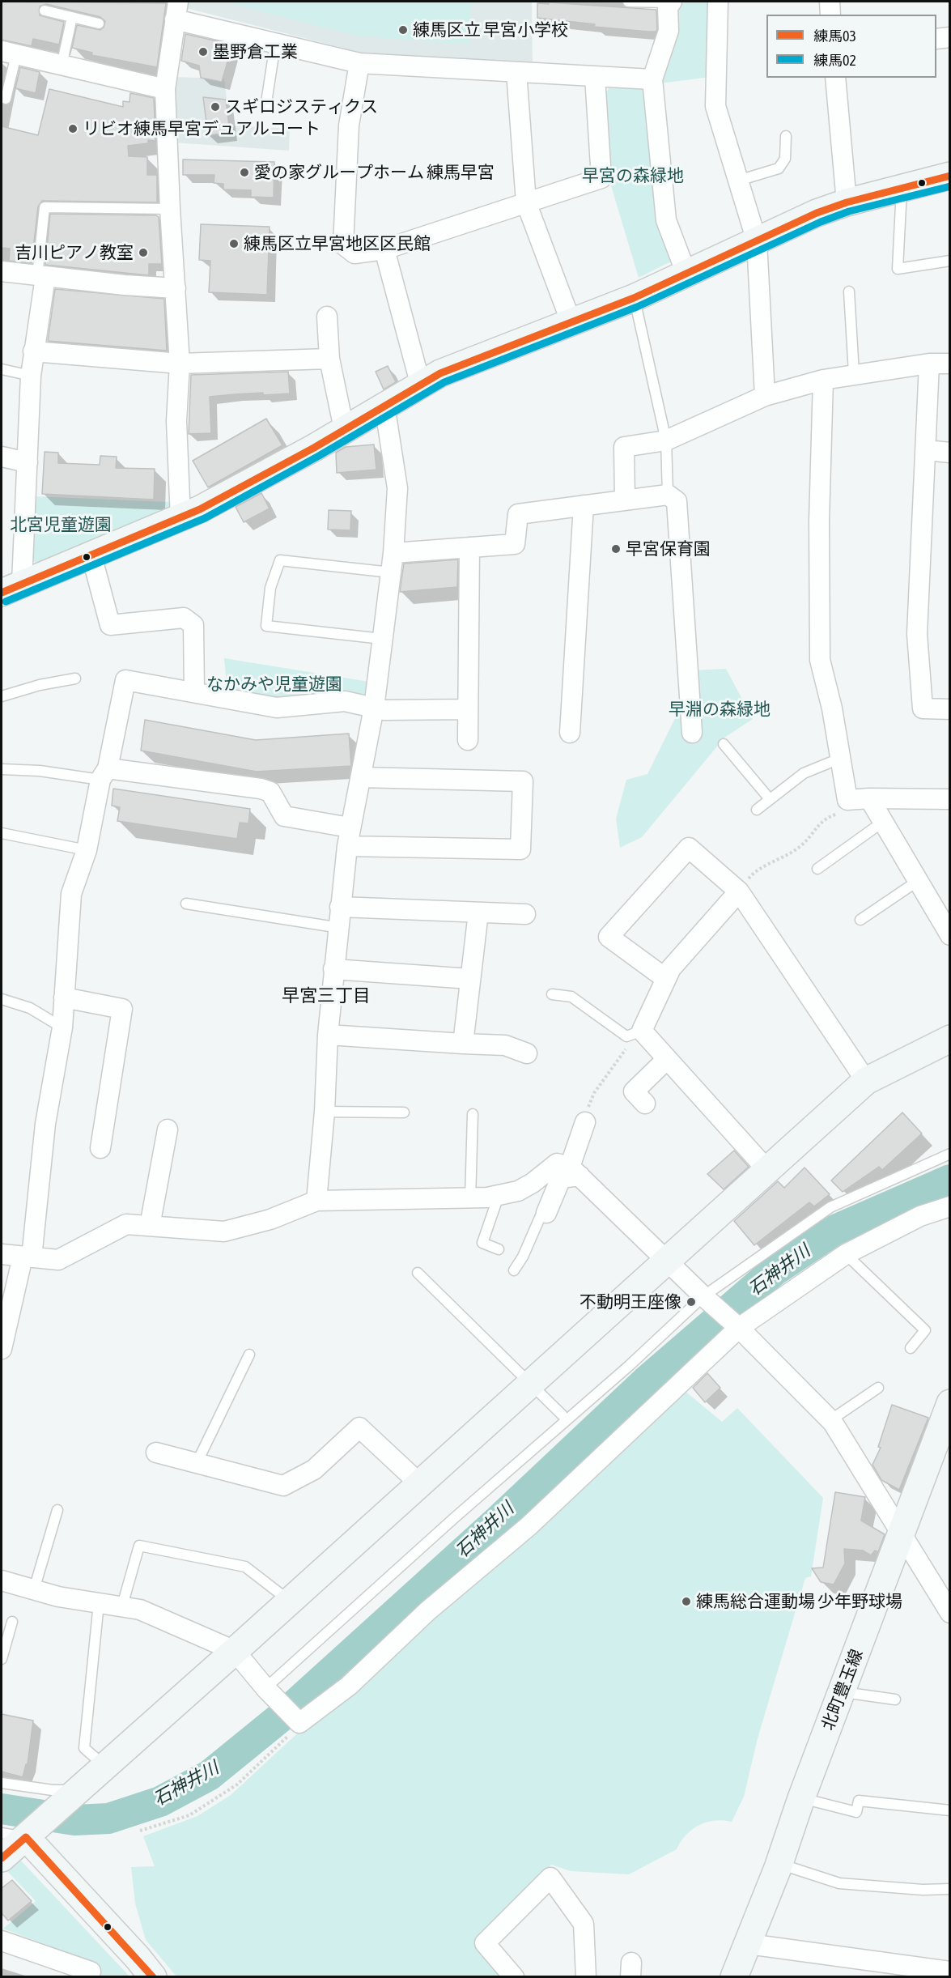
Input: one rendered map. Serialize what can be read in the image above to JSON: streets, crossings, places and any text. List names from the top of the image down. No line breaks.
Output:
{"streets":{"street":["北町豊玉線"]},"districts":["早宮三丁目"],"water":["石神井川"],"parks":["早宮の森緑地","北宮児童遊園","なかみや児童遊園","早淵の森緑地"],"places":["練馬区立 早宮小学校","墨野倉工業","スギロジスティクス","リビオ練馬早宮デュアルコート","愛の家グループホーム 練馬早宮","練馬区立早宮地区区民館","吉川ピアノ教室","早宮保育園","不動明王座像","練馬総合運動場 少年野球場"],"lines":["transit line 練馬03","transit line 練馬02"],"legend":["練馬03","練馬02"]}
